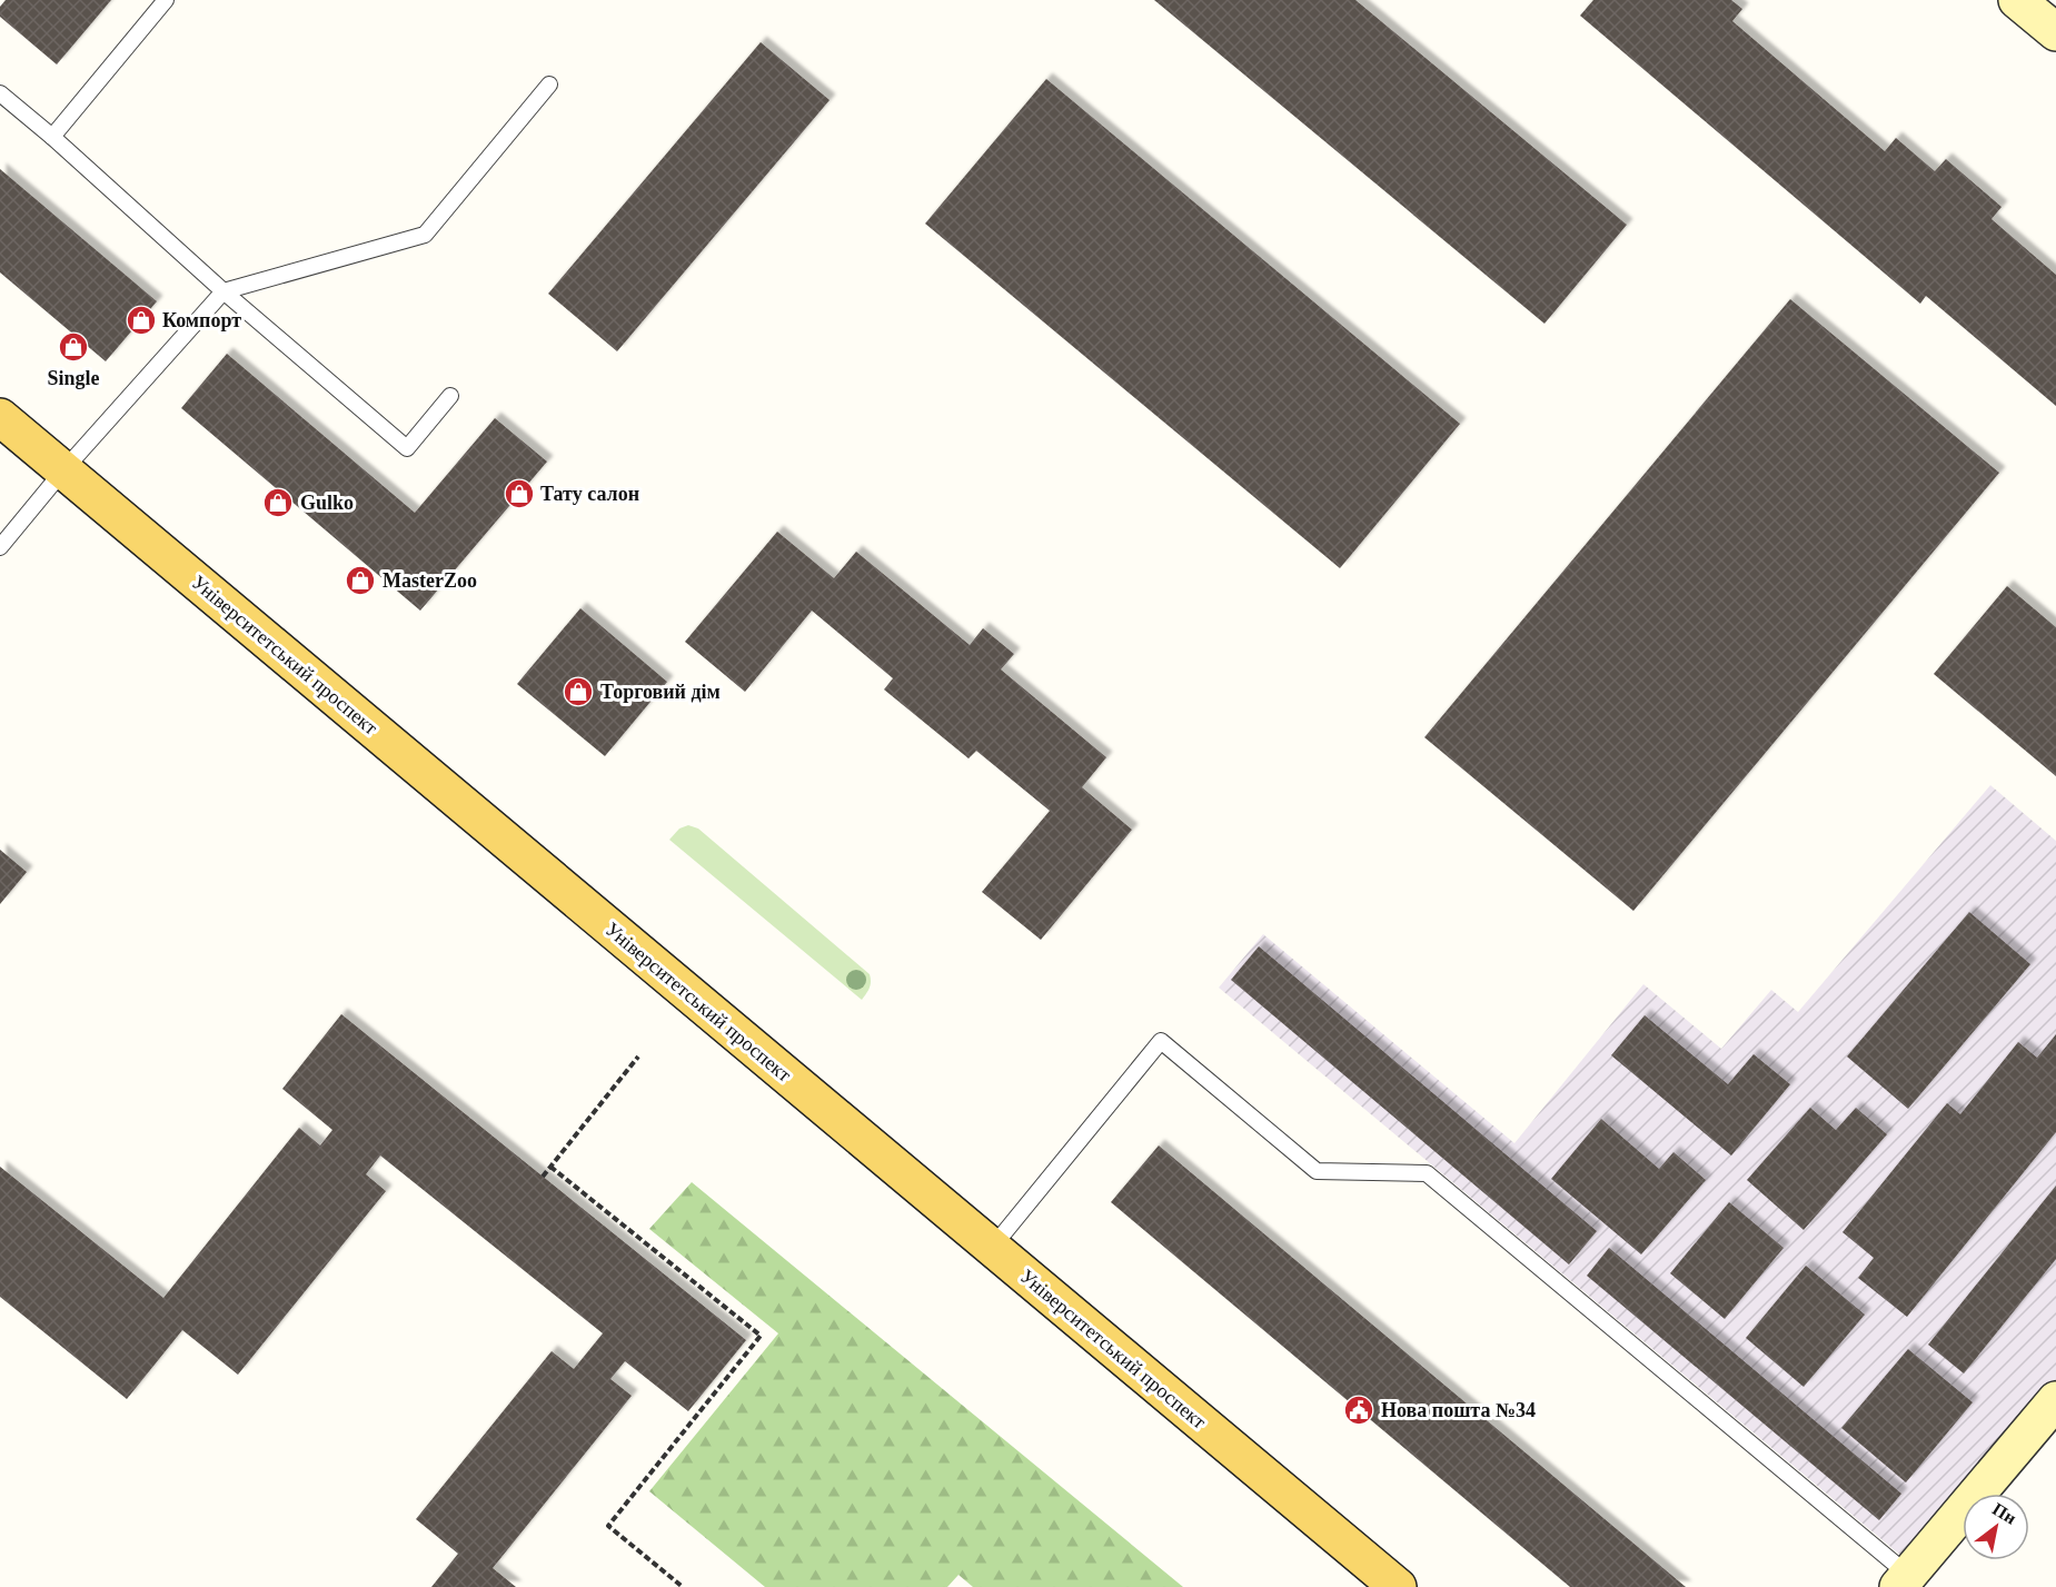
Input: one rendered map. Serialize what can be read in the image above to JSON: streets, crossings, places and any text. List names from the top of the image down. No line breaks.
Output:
{"streets":{"main road":["Університетський проспект"]},"places":{"shop":["Компорт","Single","Тату салон","Gulko","MasterZoo","Торговий дім"],"public building":["Нова пошта №34"]},"north":"top right"}
